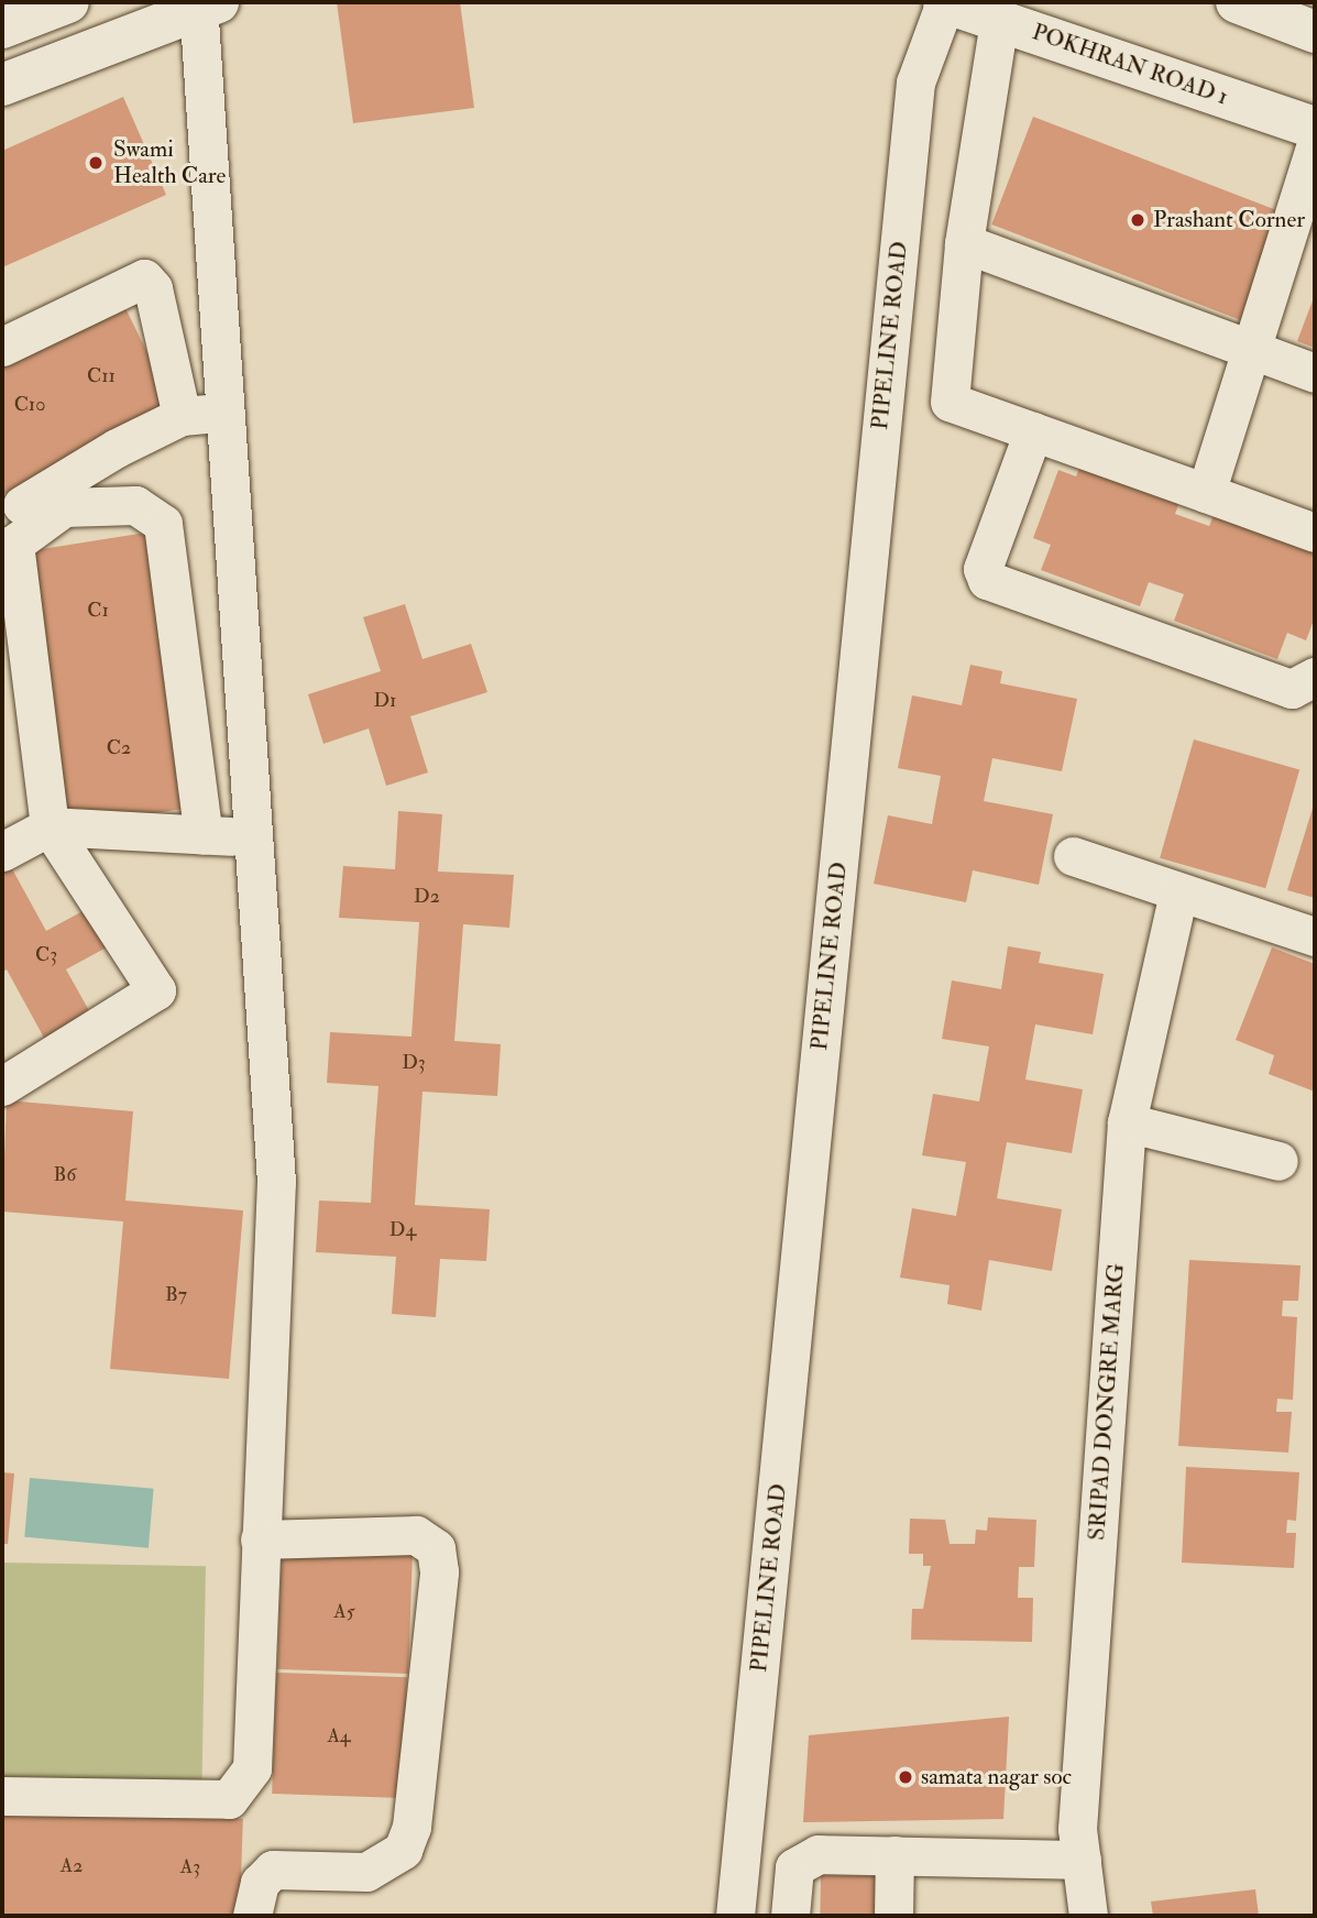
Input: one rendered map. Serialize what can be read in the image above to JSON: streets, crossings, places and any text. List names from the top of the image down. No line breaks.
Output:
{"streets":{"main road":["POKHRAN ROAD 1"],"street":["PIPELINE ROAD","SRIPAD DONGRE MARG"]},"crossings":[["POKHRAN ROAD 1","PIPELINE ROAD"]],"places":["Swami Health Care","Prashant Corner","samata nagar soc"],"house_numbers":["C11","C10","C1","D1","C2","D2","C3","D3","B6","D4","B7","A5","A4","A2","A3"]}
